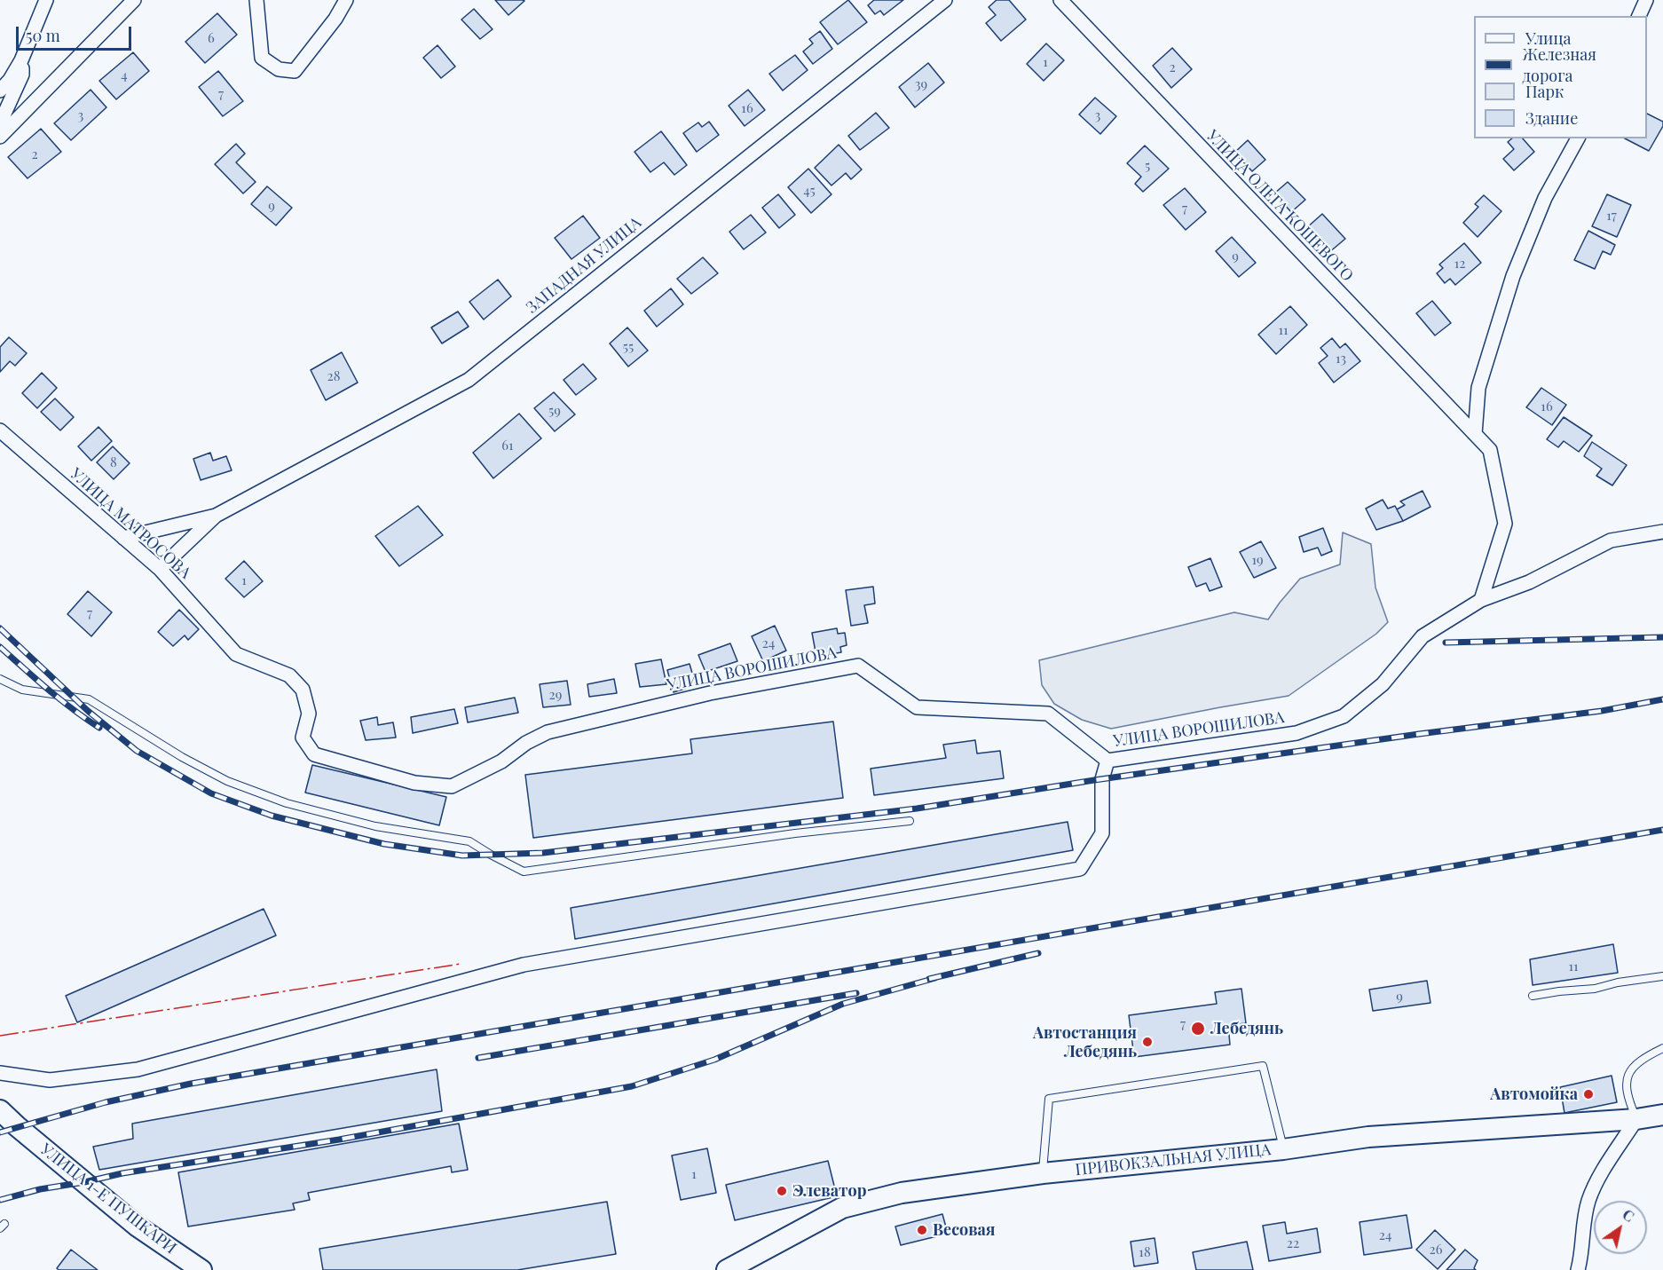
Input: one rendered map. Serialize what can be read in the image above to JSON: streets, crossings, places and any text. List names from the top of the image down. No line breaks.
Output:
{"streets":{"main road":["ПРИВОКЗАЛЬНАЯ УЛИЦА","УЛИЦА 1-Е ПУШКАРИ"],"street":["УЛИЦА ОЛЕГА КОШЕВОГО","ЗАПАДНАЯ УЛИЦА","УЛИЦА МАТРОСОВА","УЛИЦА ВОРОШИЛОВА"]},"crossings":[["УЛИЦА ОЛЕГА КОШЕВОГО","УЛИЦА ВОРОШИЛОВА"],["УЛИЦА МАТРОСОВА","УЛИЦА ВОРОШИЛОВА"]],"places":["Лебедянь","Автостанция Лебедянь","Автомойка","Элеватор","Весовая"],"house_numbers":["6","1","2","4","39","7","16","3","3","2","5","45","9","7","17","9","12","11","55","13","28","16","59","61","8","19","1","7","24","29","11","9","7","1","24","22","26","18"],"legend":["Улица","Железная дорога","Парк","Здание"],"scale_bar":"50 m","north":"top right"}
